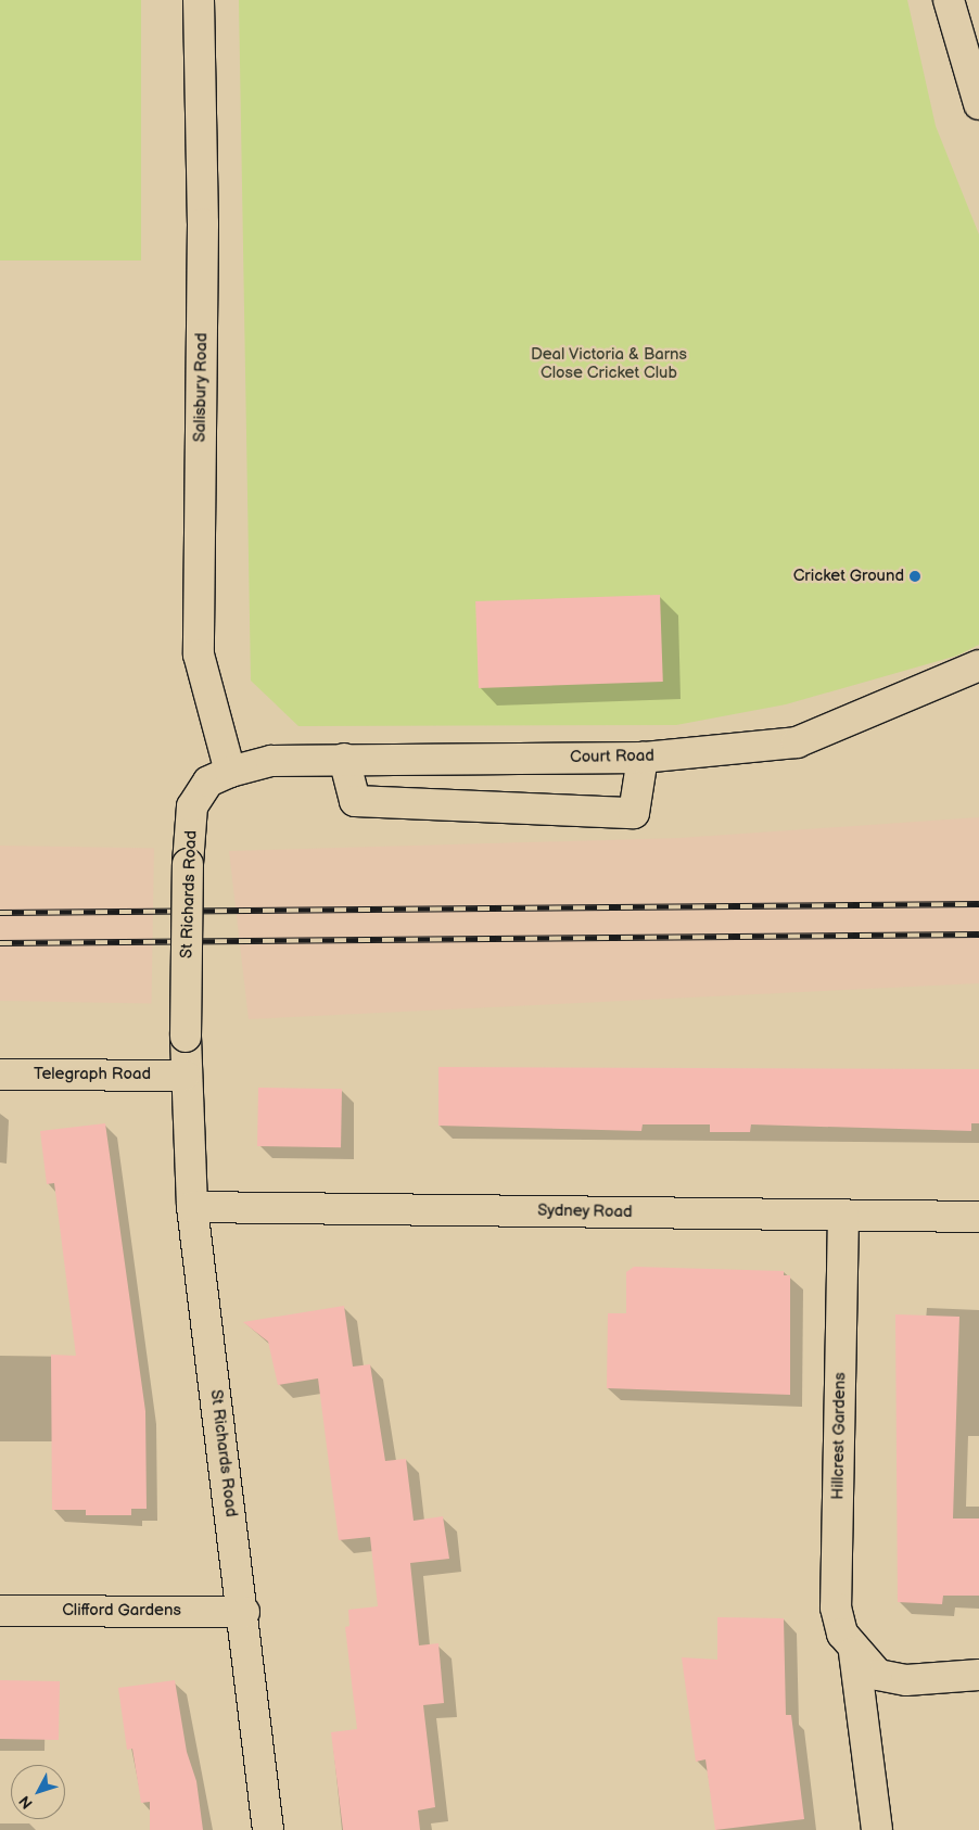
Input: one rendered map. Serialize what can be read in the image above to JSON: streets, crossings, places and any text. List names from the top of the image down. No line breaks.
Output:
{"streets":{"street":["Salisbury Road","Court Road","St Richards Road","Telegraph Road","Sydney Road","Hillcrest Gardens","Clifford Gardens"]},"crossings":[["Salisbury Road","Court Road"],["Salisbury Road","St Richards Road"],["Court Road","St Richards Road"],["St Richards Road","Telegraph Road"],["St Richards Road","Sydney Road"],["St Richards Road","Clifford Gardens"],["Sydney Road","Hillcrest Gardens"]],"parks":["Deal Victoria & Barns Close Cricket Club"],"places":["Cricket Ground"],"north":"bottom left"}
